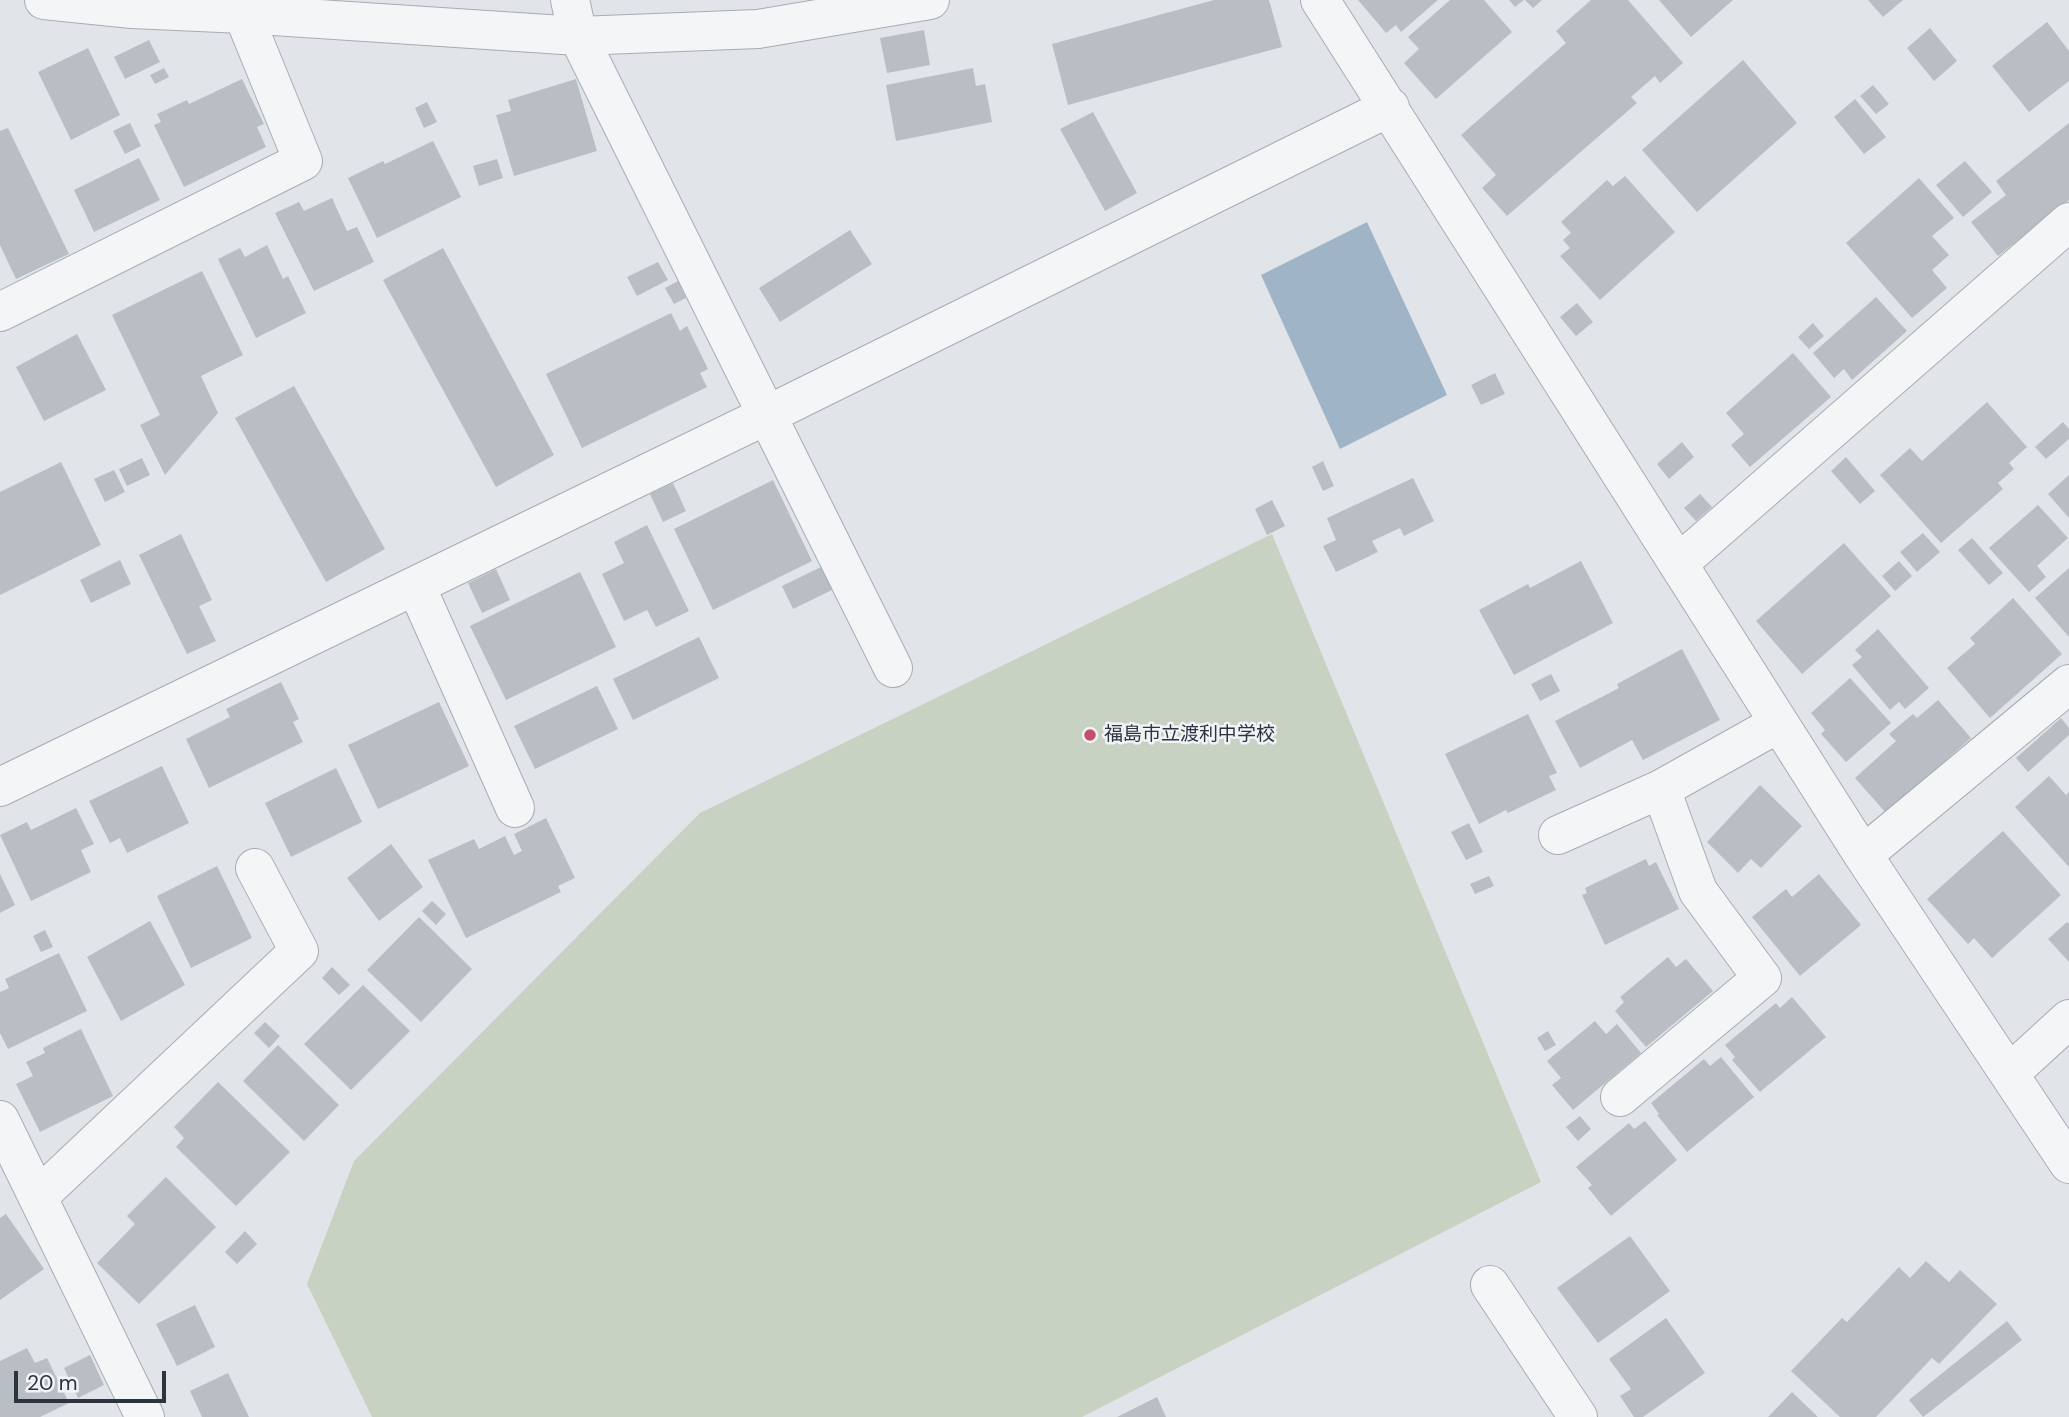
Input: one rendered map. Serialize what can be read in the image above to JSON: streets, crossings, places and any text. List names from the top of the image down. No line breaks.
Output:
{"places":["福島市立渡利中学校"],"scale_bar":"20 m"}
